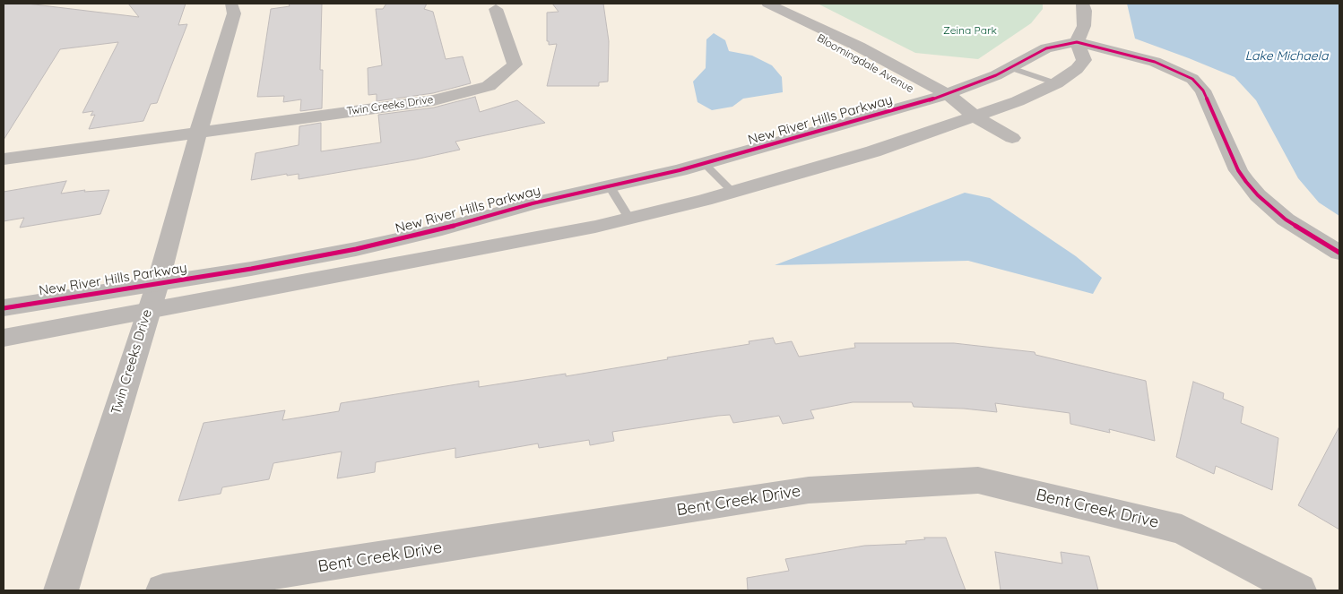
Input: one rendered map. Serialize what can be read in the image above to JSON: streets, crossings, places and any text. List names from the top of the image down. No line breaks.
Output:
{"streets":{"street":["Bloomingdale Avenue","Twin Creeks Drive","New River Hills Parkway","Bent Creek Drive"]},"crossings":[["Bloomingdale Avenue","New River Hills Parkway"],["Twin Creeks Drive","New River Hills Parkway"]],"water":["Lake Michaela"],"parks":["Zeina Park"]}
